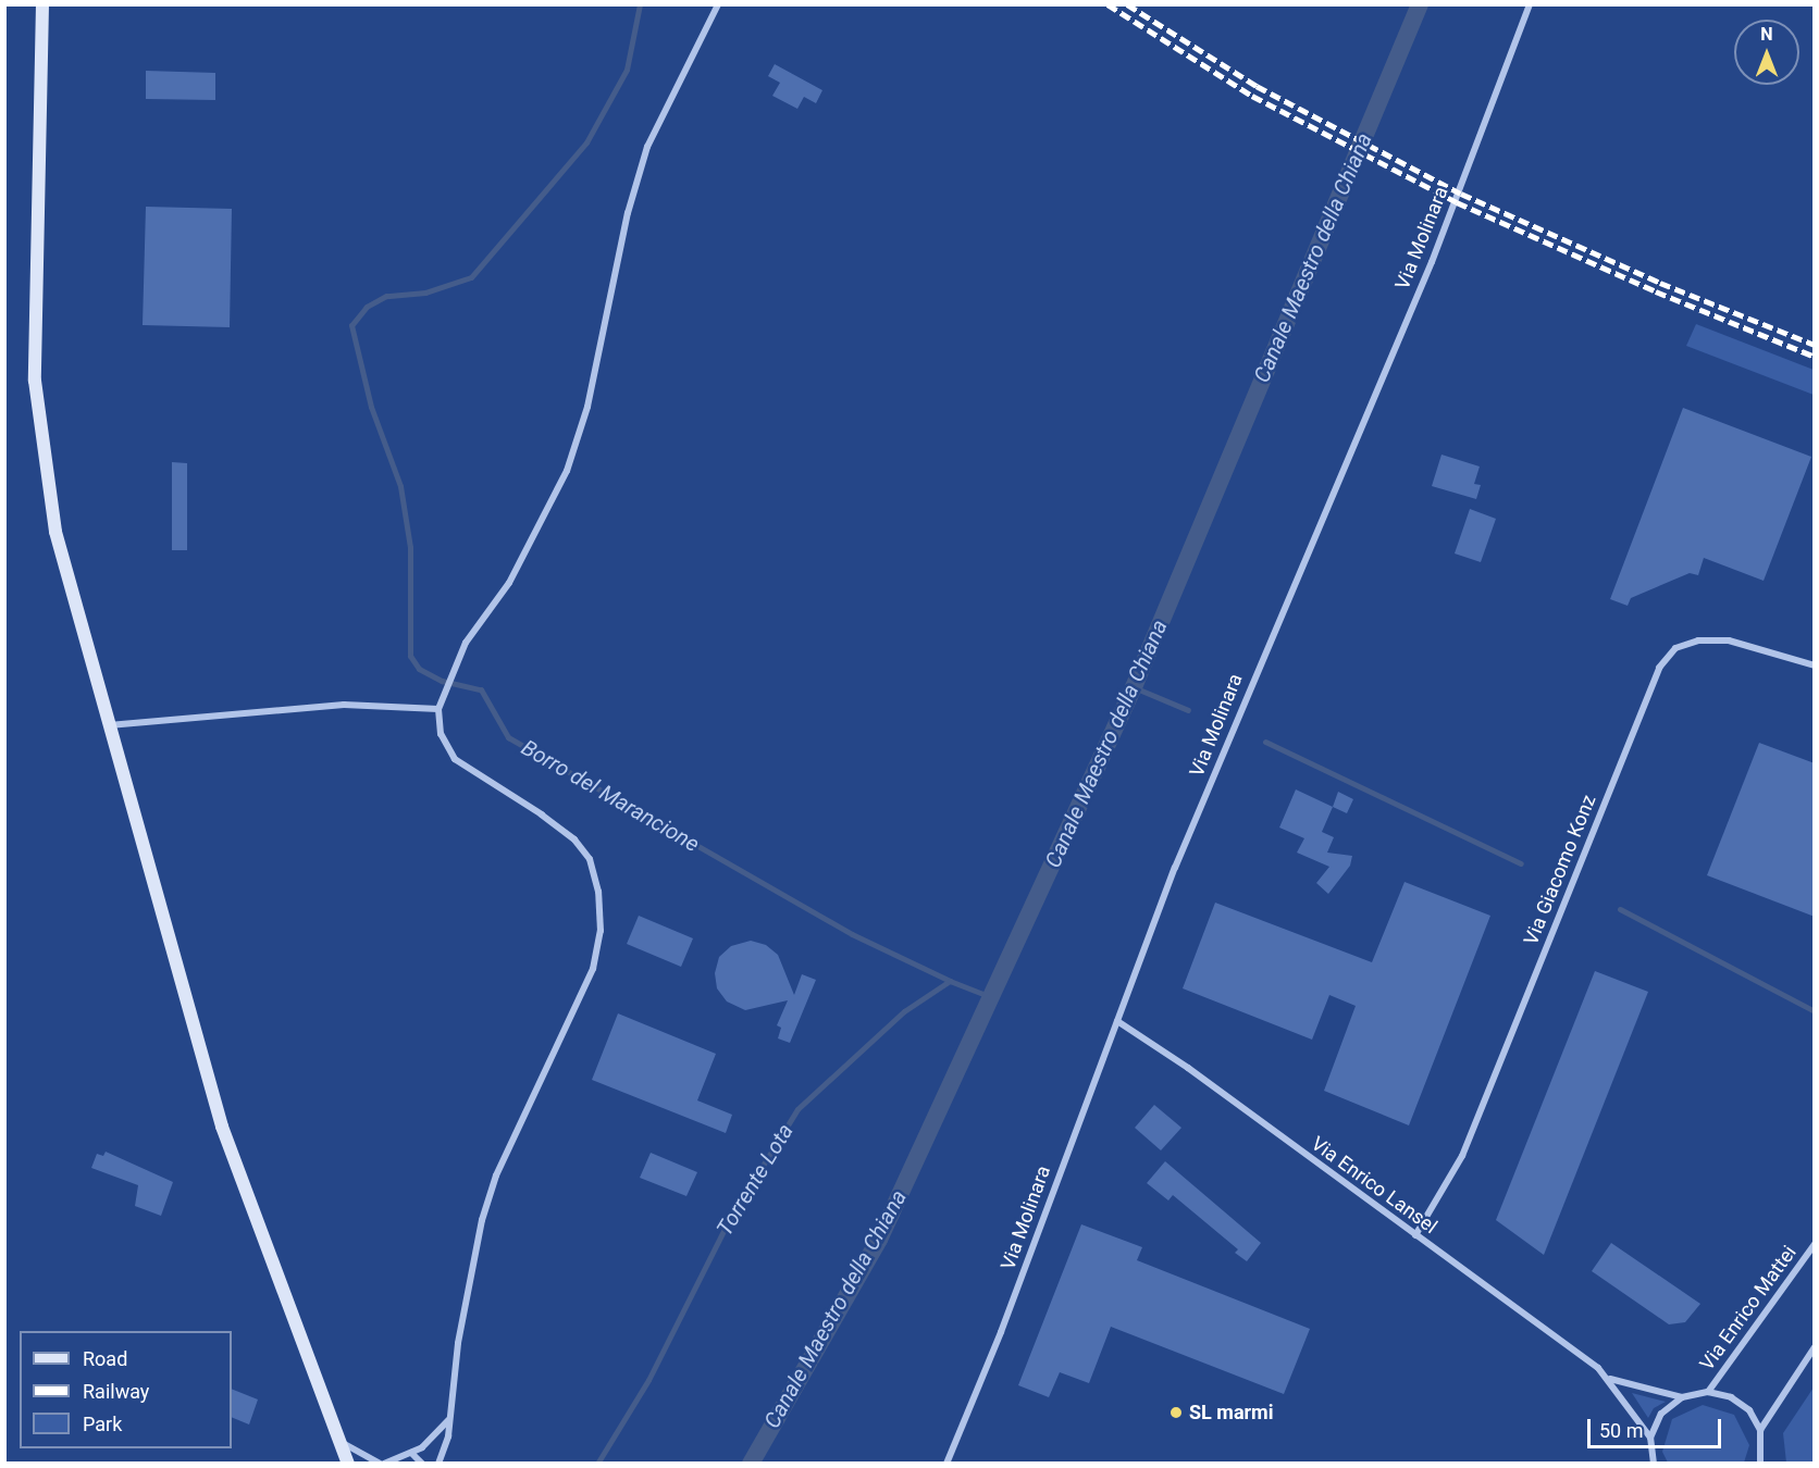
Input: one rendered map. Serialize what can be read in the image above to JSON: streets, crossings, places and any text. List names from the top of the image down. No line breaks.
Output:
{"streets":{"street":["Via Molinara","Via Giacomo Konz","Via Enrico Lansel","Via Enrico Mattei"]},"crossings":[["Via Molinara","Via Enrico Lansel"],["Via Giacomo Konz","Via Enrico Lansel"],["Via Enrico Lansel","Via Enrico Mattei"]],"water":["Canale Maestro della Chiana","Borro del Marancione","Torrente Lota"],"places":["SL marmi"],"legend":["Road","Railway","Park"],"scale_bar":"50 m","north":"top"}
